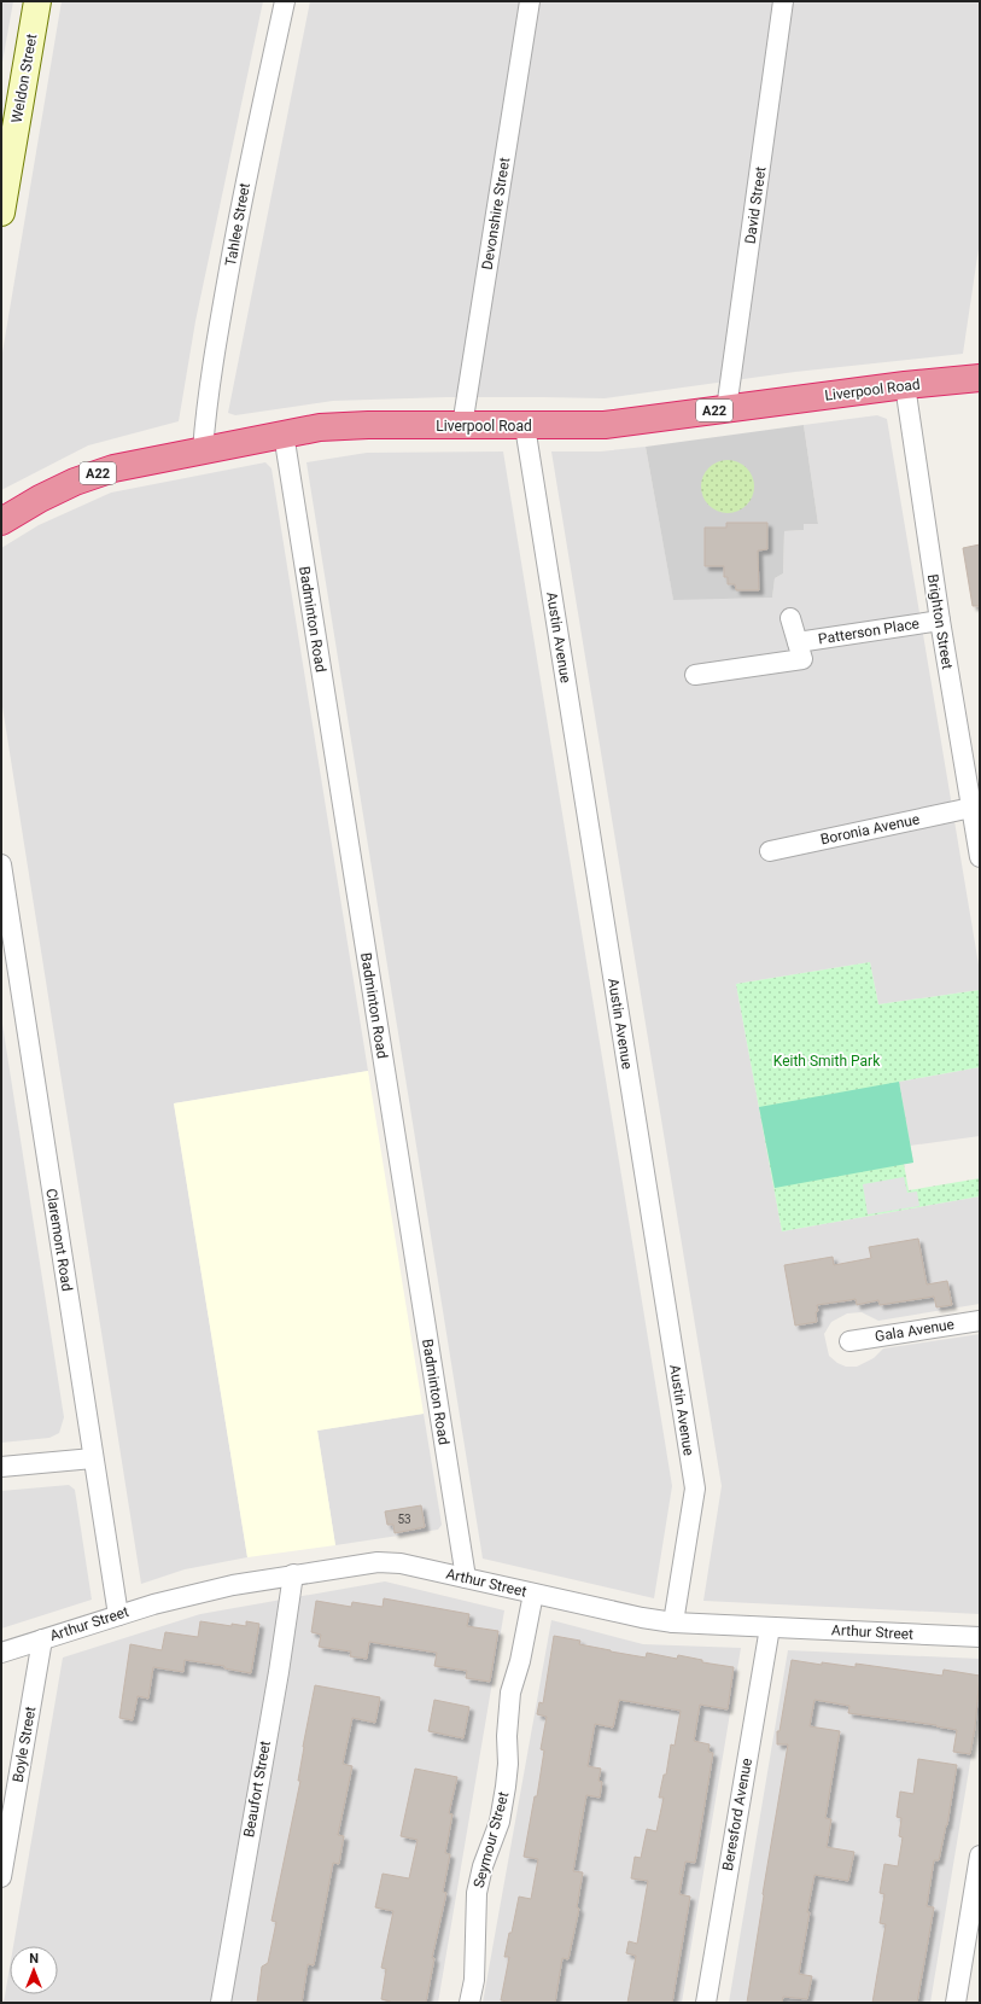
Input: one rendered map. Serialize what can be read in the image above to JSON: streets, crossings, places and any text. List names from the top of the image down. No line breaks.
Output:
{"streets":{"highway":["Liverpool Road","A22"],"street":["Weldon Street","David Street","Devonshire Street","Tahlee Street","Badminton Road","Brighton Street","Patterson Place","Austin Avenue","Boronia Avenue","Claremont Road","Gala Avenue","Arthur Street","Boyle Street","Beaufort Street","Beresford Avenue","Seymour Street"]},"crossings":[["David Street","Liverpool Road"],["Devonshire Street","Liverpool Road"],["Tahlee Street","Liverpool Road"],["Liverpool Road","Badminton Road"],["Liverpool Road","Brighton Street"],["Liverpool Road","Austin Avenue"],["Badminton Road","Arthur Street"],["Brighton Street","Patterson Place"],["Brighton Street","Boronia Avenue"],["Austin Avenue","Arthur Street"],["Claremont Road","Arthur Street"],["Arthur Street","Boyle Street"],["Arthur Street","Beaufort Street"],["Arthur Street","Beresford Avenue"],["Arthur Street","Seymour Street"]],"parks":["Keith Smith Park"],"house_numbers":["53"],"north":"top"}
